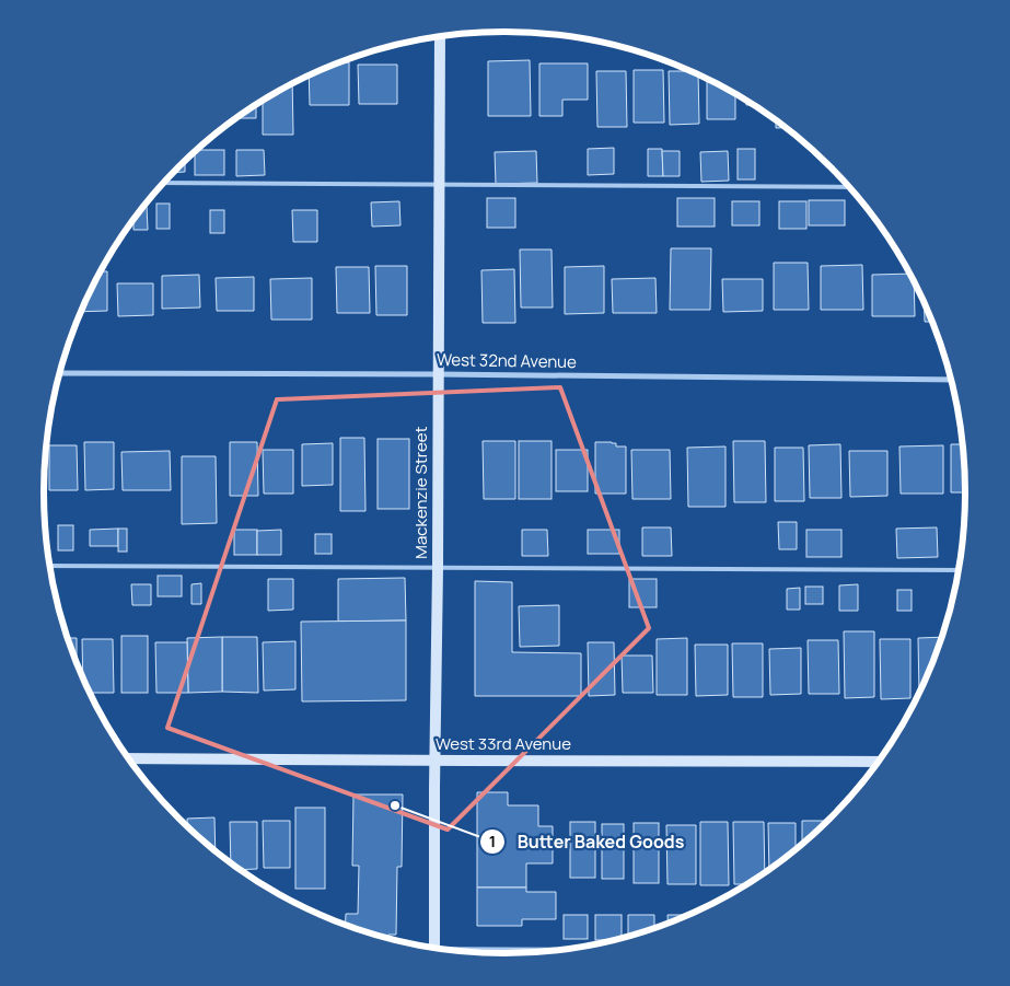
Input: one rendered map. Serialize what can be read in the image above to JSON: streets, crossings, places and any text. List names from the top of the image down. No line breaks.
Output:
{"streets":{"street":["West 32nd Avenue","Mackenzie Street","West 33rd Avenue"]},"crossings":[["West 32nd Avenue","Mackenzie Street"],["Mackenzie Street","West 33rd Avenue"]],"places":["Butter Baked Goods"]}
